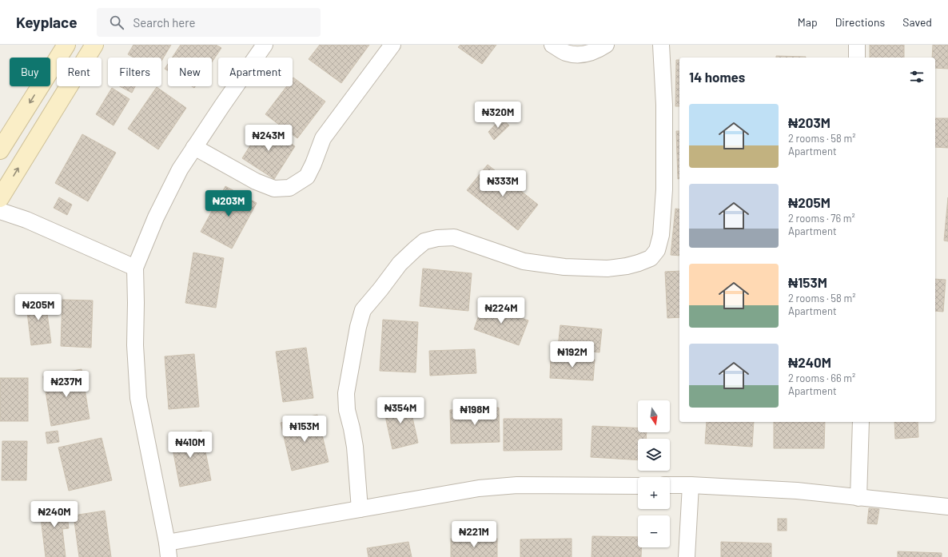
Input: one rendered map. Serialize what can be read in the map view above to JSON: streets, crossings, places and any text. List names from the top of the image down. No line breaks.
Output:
{"north":"bottom","page":{"header":"Keyplace","search":"Search here","nav":["Map","Directions","Saved"],"chip":["Buy","Rent","Filters","New","Apartment"],"heading":"14 homes","list":[{"name":"₦203M","note":"2 rooms · 58 m² · Apartment"},{"name":"₦205M","note":"2 rooms · 76 m² · Apartment"},{"name":"₦153M","note":"2 rooms · 58 m² · Apartment"},{"name":"₦240M","note":"2 rooms · 66 m² · Apartment"}],"price":["₦320M","₦243M","₦333M","₦203M","₦205M","₦224M","₦192M","₦237M","₦354M","₦198M","₦153M","₦410M","₦240M","₦221M"],"map_buttons":["+","−"]}}
